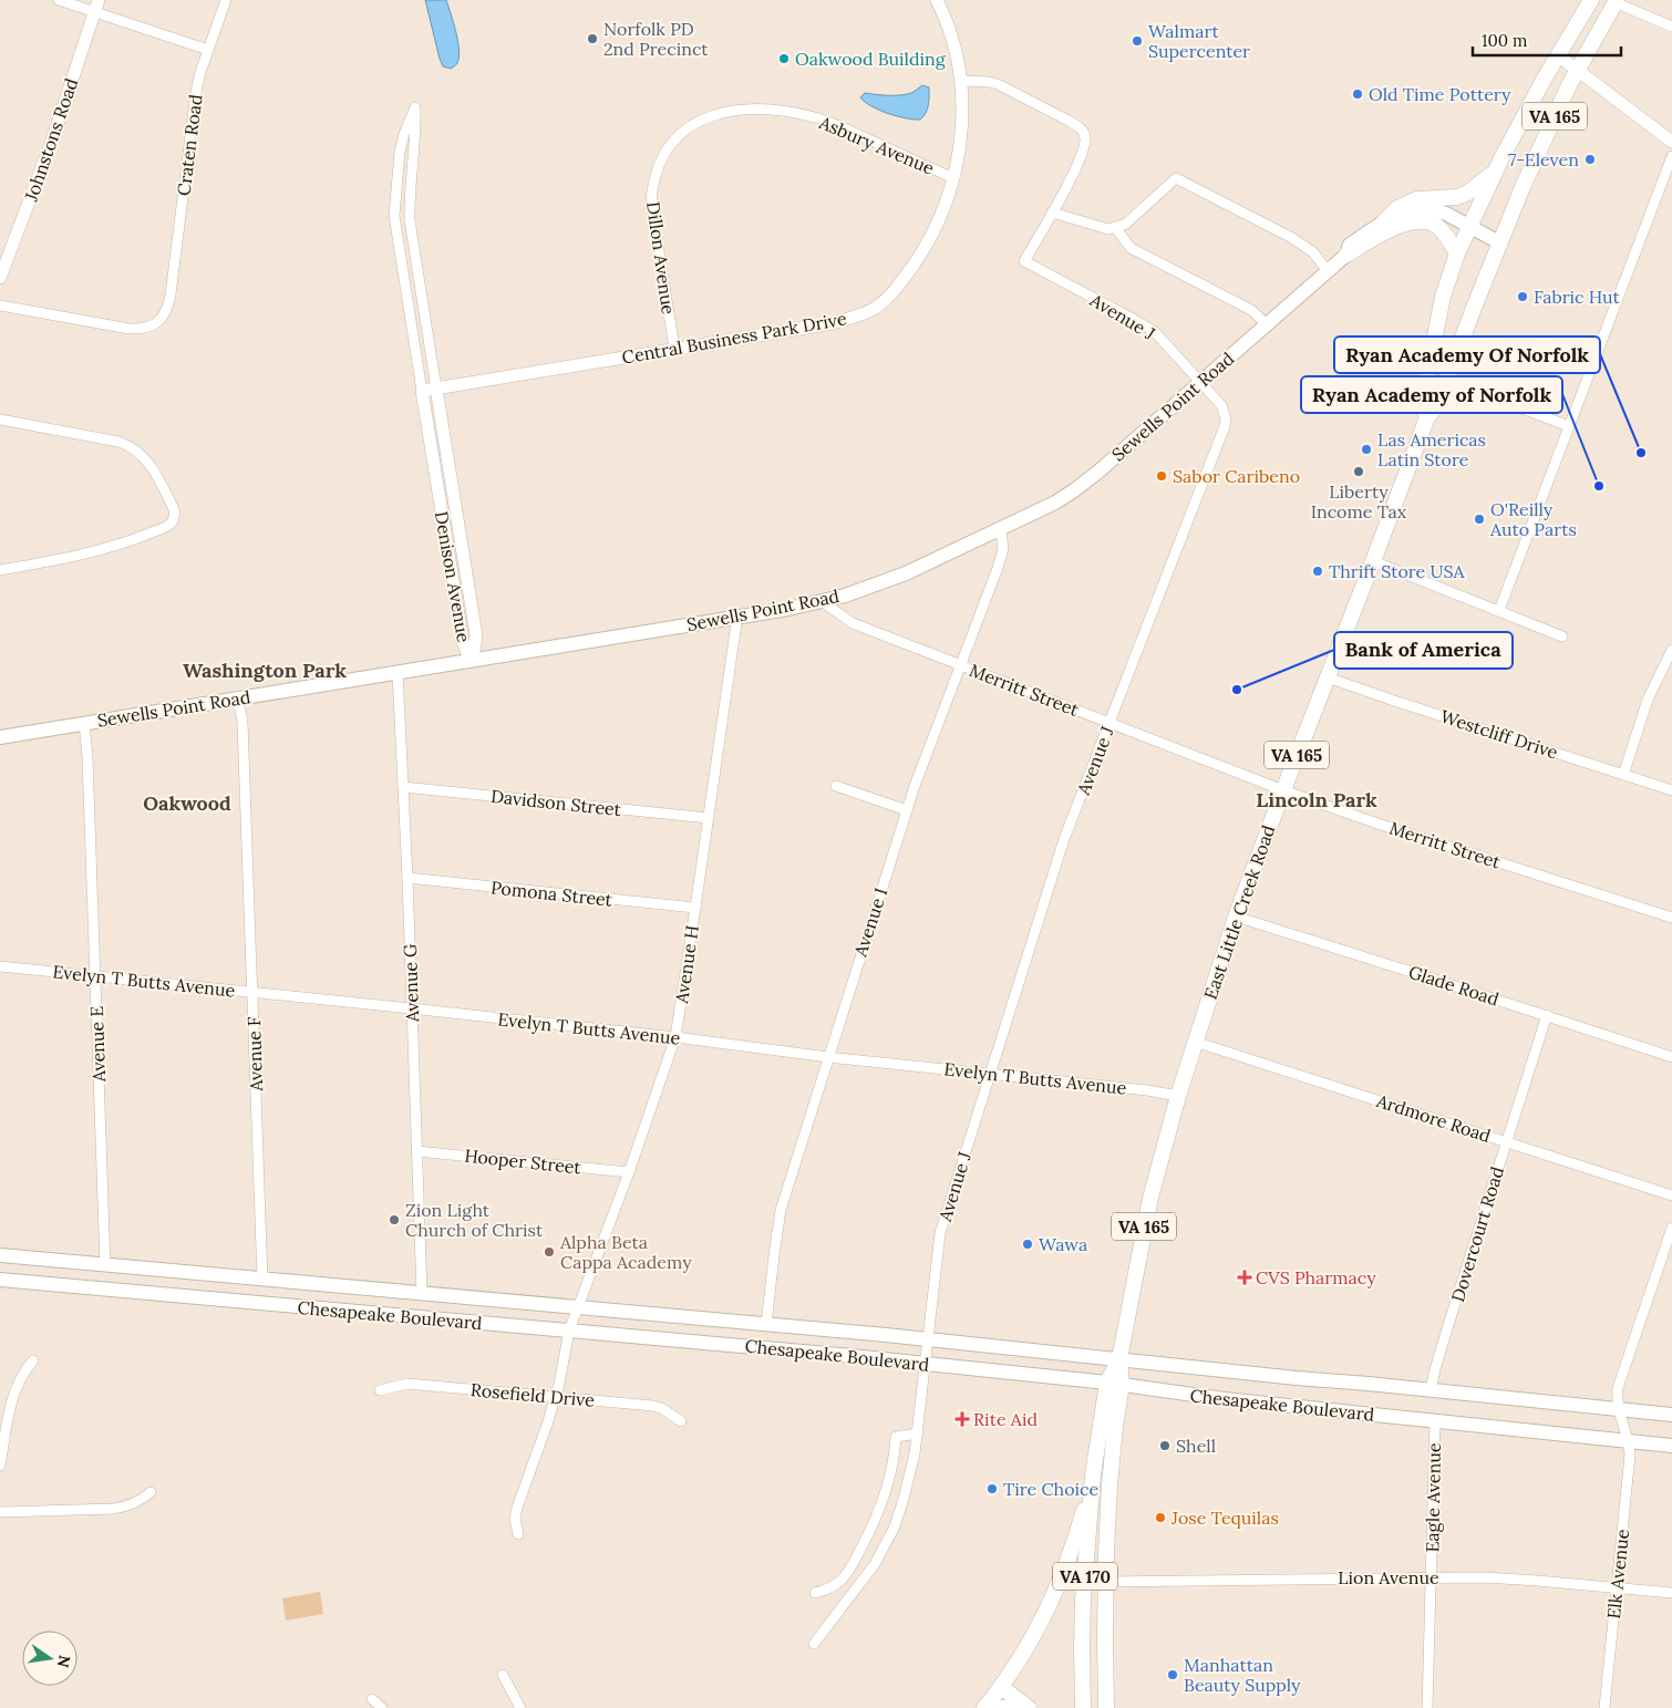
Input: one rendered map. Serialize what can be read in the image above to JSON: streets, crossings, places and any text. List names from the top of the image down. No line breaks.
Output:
{"streets":{"main road":["VA 165","Sewells Point Road","East Little Creek Road","Chesapeake Boulevard","VA 170"],"street":["Johnstons Road","Craten Road","Asbury Avenue","Dillon Avenue","Avenue J","Central Business Park Drive","Denison Avenue","Merritt Street","Westcliff Drive","Davidson Street","Pomona Street","Avenue I","Avenue H","Evelyn T Butts Avenue","Avenue G","Glade Road","Avenue E","Avenue F","Ardmore Road","Hooper Street","Dovercourt Road","Rosefield Drive","Eagle Avenue","Elk Avenue","Lion Avenue"]},"crossings":[["VA 165","East Little Creek Road"],["Asbury Avenue","Dillon Avenue"],["Asbury Avenue","Central Business Park Drive"],["Dillon Avenue","Central Business Park Drive"],["Avenue J","Sewells Point Road"],["Avenue J","Merritt Street"],["Avenue J","Evelyn T Butts Avenue"],["Avenue J","Chesapeake Boulevard"],["Central Business Park Drive","Denison Avenue"],["Sewells Point Road","Denison Avenue"],["Sewells Point Road","Merritt Street"],["Sewells Point Road","East Little Creek Road"],["Sewells Point Road","Avenue I"],["Sewells Point Road","Avenue H"],["Sewells Point Road","Avenue G"],["Sewells Point Road","Avenue E"],["Sewells Point Road","Avenue F"],["Merritt Street","East Little Creek Road"],["Merritt Street","Avenue I"],["Westcliff Drive","East Little Creek Road"],["Davidson Street","Avenue H"],["Davidson Street","Avenue G"],["Pomona Street","Avenue H"],["Pomona Street","Avenue G"],["East Little Creek Road","Evelyn T Butts Avenue"],["East Little Creek Road","Glade Road"],["East Little Creek Road","Ardmore Road"],["East Little Creek Road","Chesapeake Boulevard"],["East Little Creek Road","Lion Avenue"],["Avenue I","Evelyn T Butts Avenue"],["Avenue I","Chesapeake Boulevard"],["Avenue H","Evelyn T Butts Avenue"],["Avenue H","Hooper Street"],["Avenue H","Chesapeake Boulevard"],["Avenue H","Rosefield Drive"],["Evelyn T Butts Avenue","Avenue G"],["Evelyn T Butts Avenue","Avenue E"],["Evelyn T Butts Avenue","Avenue F"],["Avenue G","Hooper Street"],["Avenue G","Chesapeake Boulevard"],["Glade Road","Dovercourt Road"],["Avenue E","Chesapeake Boulevard"],["Avenue F","Chesapeake Boulevard"],["Ardmore Road","Dovercourt Road"],["Dovercourt Road","Chesapeake Boulevard"],["Chesapeake Boulevard","Eagle Avenue"],["Chesapeake Boulevard","Elk Avenue"],["Eagle Avenue","Lion Avenue"],["Elk Avenue","Lion Avenue"]],"districts":["Washington Park","Lincoln Park","Oakwood"],"places":{"other":["Norfolk PD 2nd Precinct","Walmart Supercenter","Oakwood Building","Old Time Pottery","7-Eleven","Fabric Hut","Las Americas Latin Store","Ryan Academy Of Norfolk","Liberty Income Tax","Sabor Caribeno","Ryan Academy of Norfolk","O'Reilly Auto Parts","Thrift Store USA","Bank of America","Zion Light Church of Christ","Wawa","Alpha Beta Cappa Academy","Shell","Tire Choice","Jose Tequilas","Manhattan Beauty Supply"],"health":["CVS Pharmacy","Rite Aid"]},"scale_bar":"100 m","north":"right"}
